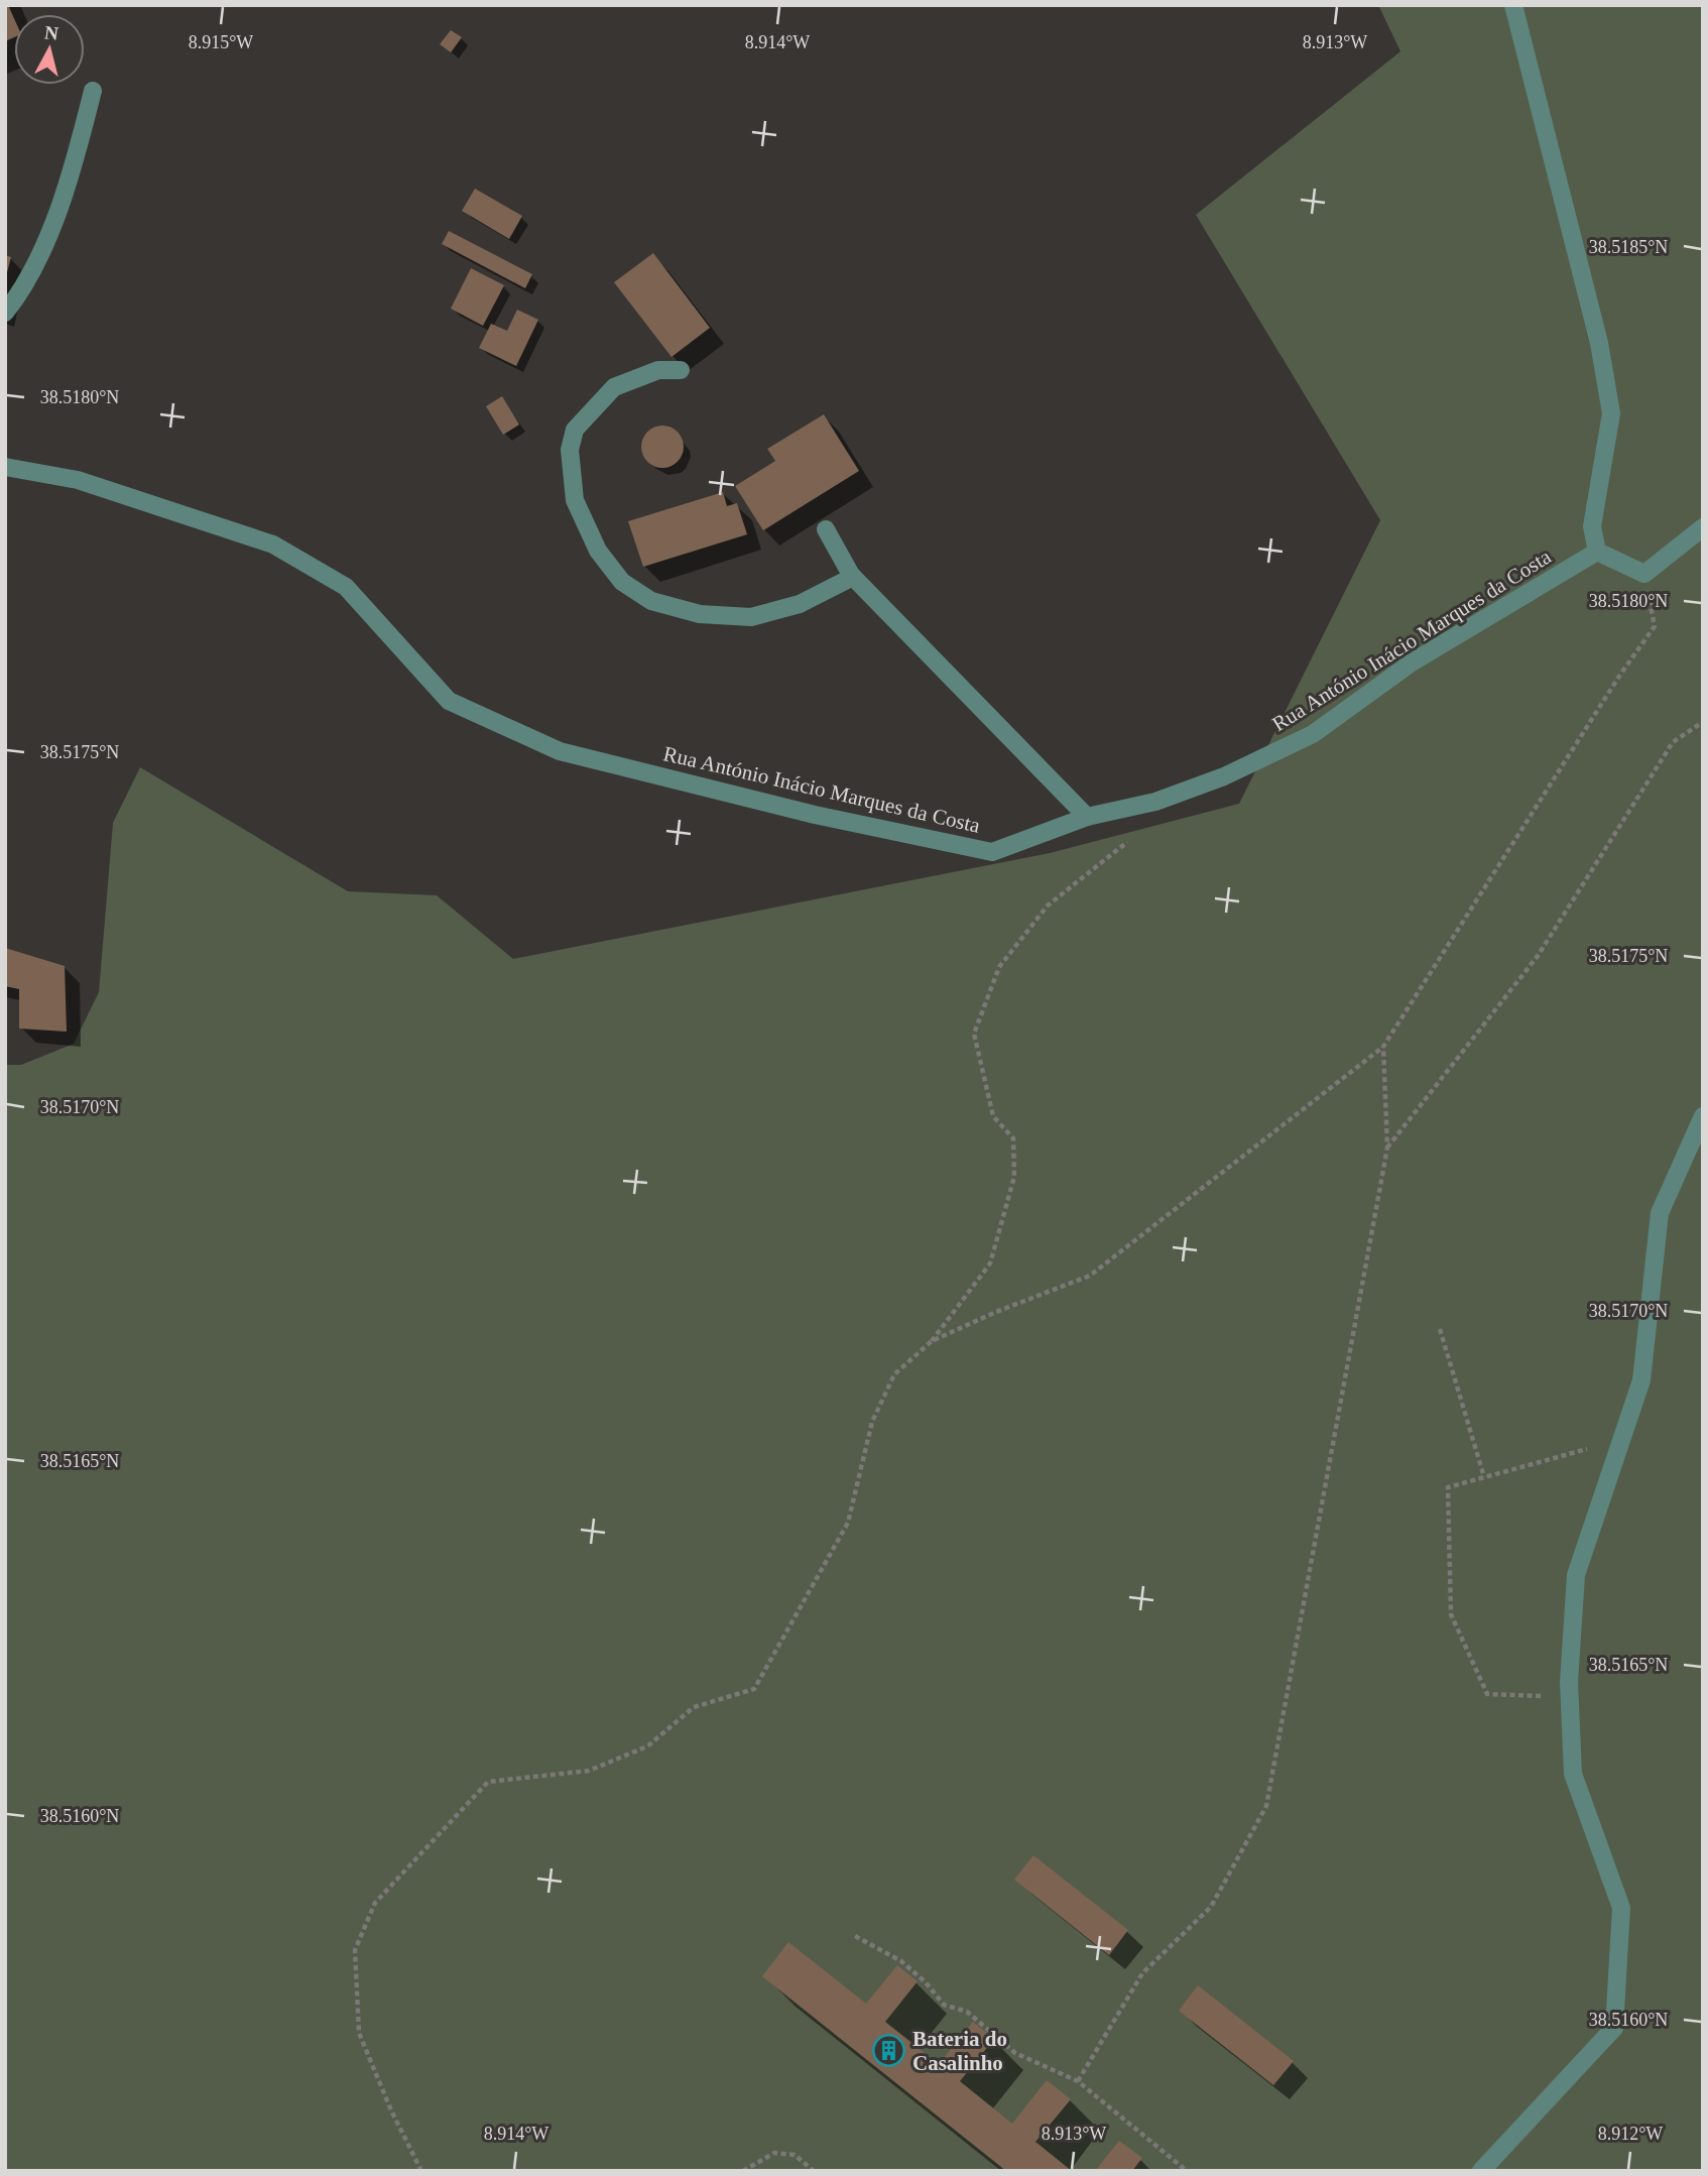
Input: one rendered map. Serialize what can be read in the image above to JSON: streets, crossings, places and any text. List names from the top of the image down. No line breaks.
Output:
{"streets":{"street":["Rua António Inácio Marques da Costa"]},"places":{"building":["Bateria do Casalinho"]},"north":"top","coordinates":["8.915°W","8.914°W","8.913°W","38.5185°N","38.5180°N","38.5175°N","38.5170°N","38.5165°N","38.5160°N","8.912°W"]}
